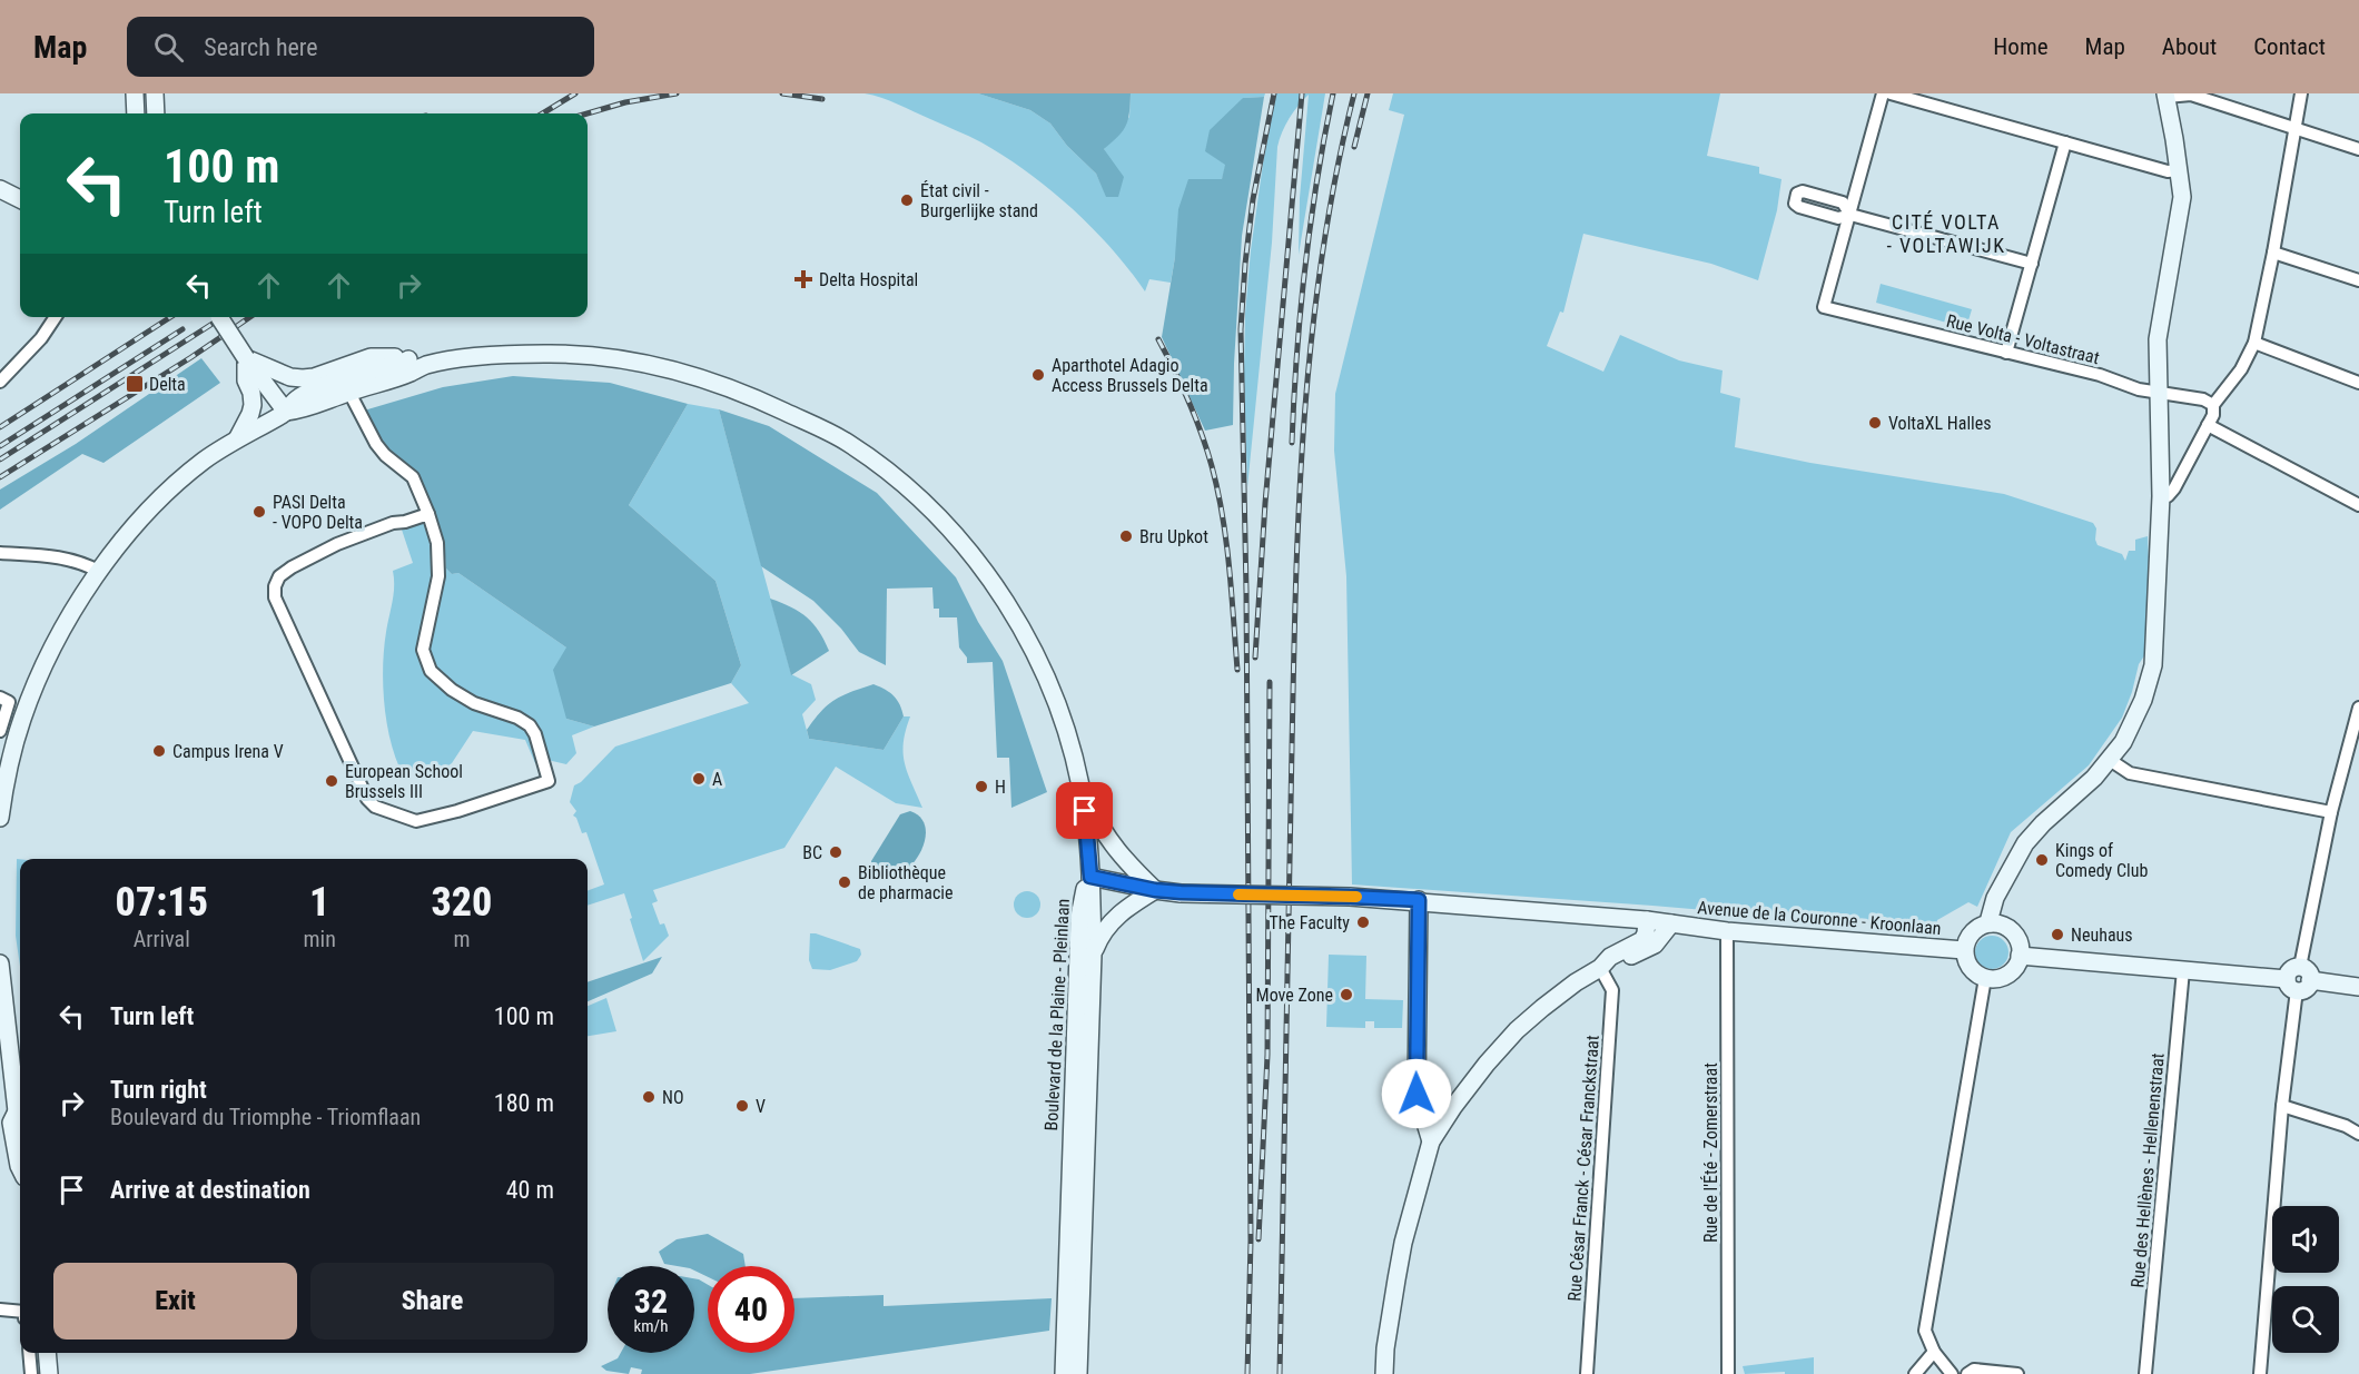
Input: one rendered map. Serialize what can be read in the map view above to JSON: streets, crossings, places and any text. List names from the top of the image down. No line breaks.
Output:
{"streets":{"street":["Rue Volta - Voltastraat","Avenue de la Couronne - Kroonlaan","Boulevard de la Plaine - Pleinlaan","Rue de l'Été - Zomerstraat","Rue César Franck - César Franckstraat","Rue des Hellènes - Hellenenstraat"]},"crossings":[["Avenue de la Couronne - Kroonlaan","Rue de l'Été - Zomerstraat"],["Avenue de la Couronne - Kroonlaan","Rue César Franck - César Franckstraat"]],"districts":["CITÉ VOLTA - VOLTAWIJK"],"places":{"other":["État civil - Burgerlijke stand","Aparthotel Adagio Access Brussels Delta","VoltaXL Halles","PASI Delta - VOPO Delta","Bru Upkot","Campus Irena V","A","European School Brussels III","H","BC","Kings of Comedy Club","Bibliothèque de pharmacie","The Faculty","Neuhaus","Move Zone","NO","V"],"health":["Delta Hospital"],"transit":["Delta"]},"page":{"header":"Map","search":"Search here","nav":["Home","Map","About","Contact"],"turn":["100 m","Turn left"],"eta":["07:15","Arrival","1","min","320","m"],"list":[{"name":"Turn left","value":"100 m"},{"name":"Turn right","note":"Boulevard du Triomphe - Triomflaan","value":"180 m"},{"name":"Arrive at destination","value":"40 m"}],"buttons":["Exit","Share"],"speed":"32 km/h","limit":"40"}}
